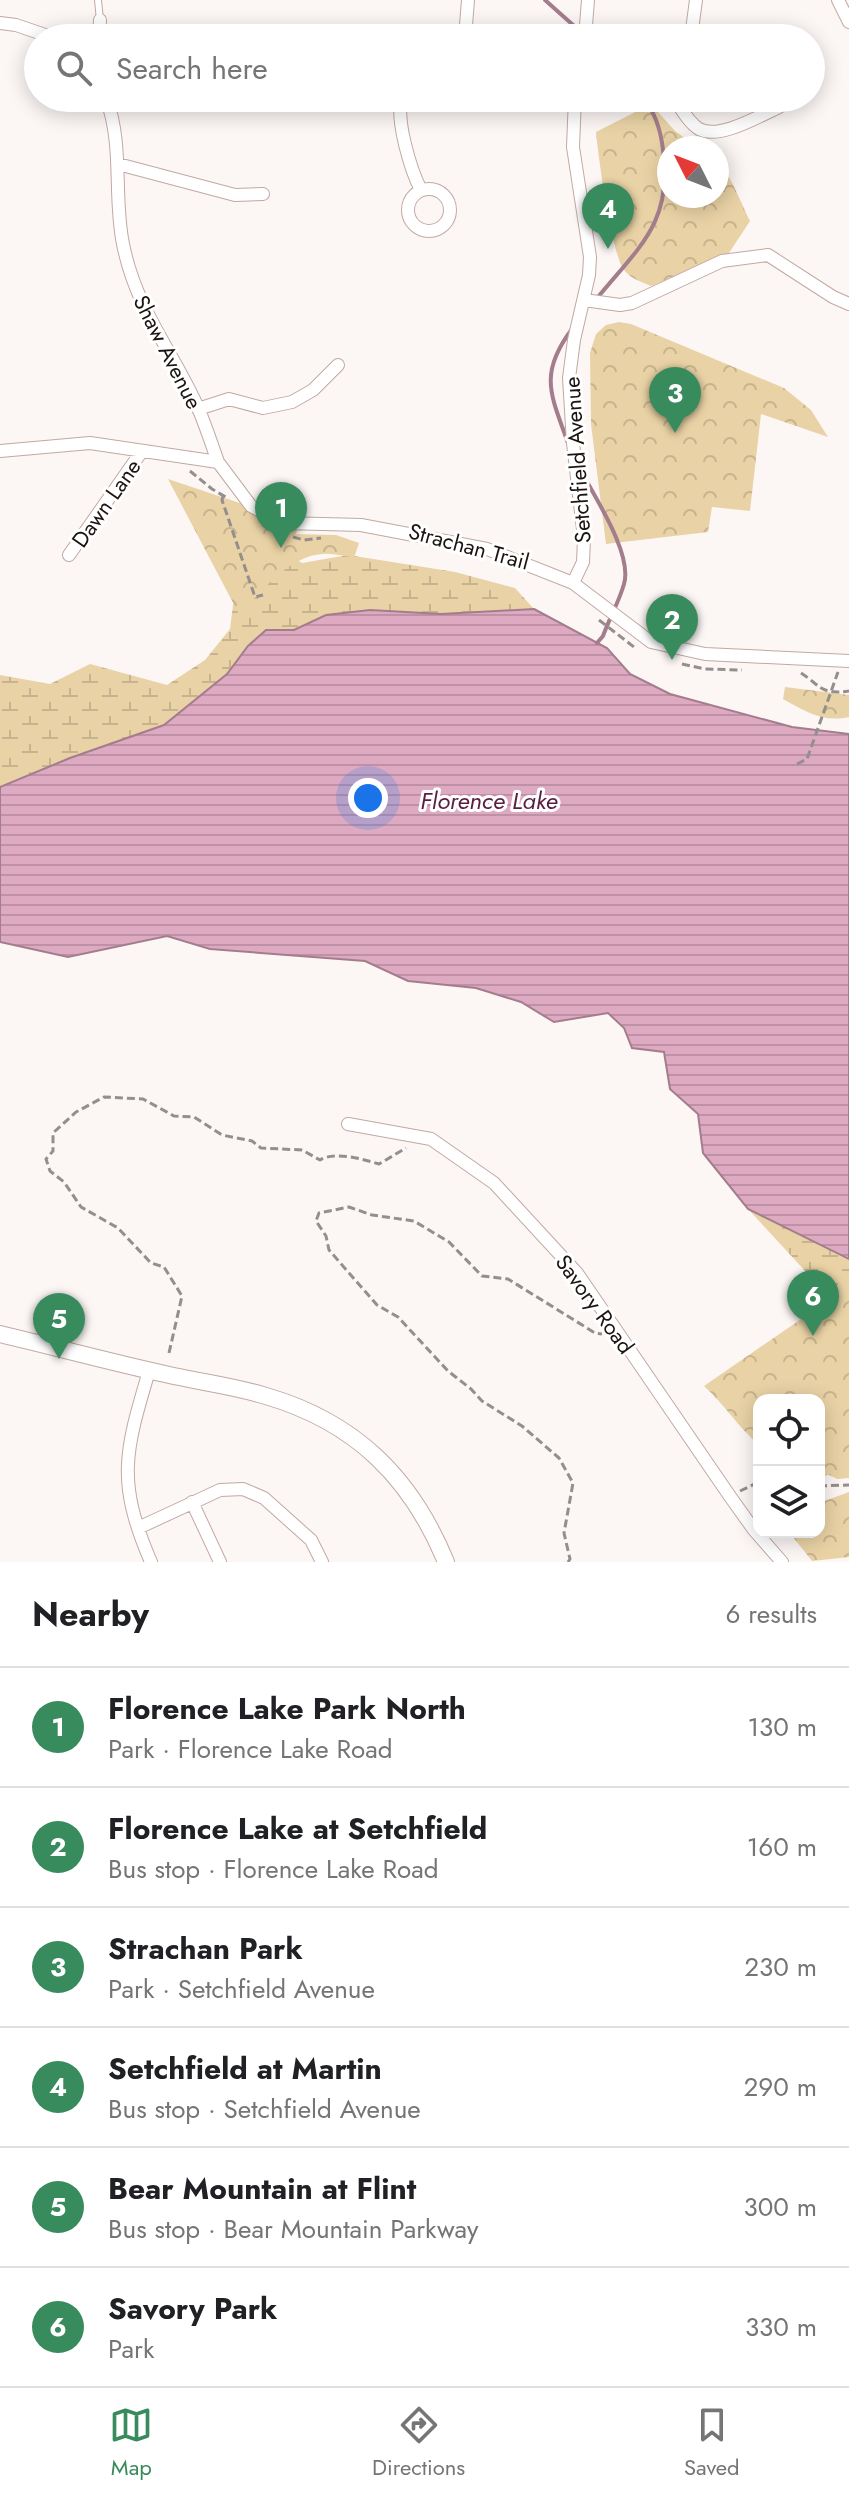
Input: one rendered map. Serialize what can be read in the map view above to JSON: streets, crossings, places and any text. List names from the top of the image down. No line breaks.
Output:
{"streets":{"street":["Shaw Avenue","Setchfield Avenue","Dawn Lane","Savory Road"]},"crossings":[["Shaw Avenue","Setchfield Avenue"]],"water":["Florence Lake"],"north":"top left","page":{"search":"Search here","pins":["4","3","1","2","6","5"],"heading":["Nearby","6 results"],"list":[{"mark":"1","name":"Florence Lake Park North","note":"Park · Florence Lake Road","value":"130 m"},{"mark":"2","name":"Florence Lake at Setchfield","note":"Bus stop · Florence Lake Road","value":"160 m"},{"mark":"3","name":"Strachan Park","note":"Park · Setchfield Avenue","value":"230 m"},{"mark":"4","name":"Setchfield at Martin","note":"Bus stop · Setchfield Avenue","value":"290 m"},{"mark":"5","name":"Bear Mountain at Flint","note":"Bus stop · Bear Mountain Parkway","value":"300 m"},{"mark":"6","name":"Savory Park","note":"Park","value":"330 m"}],"nav":["Map","Directions","Saved"]}}
